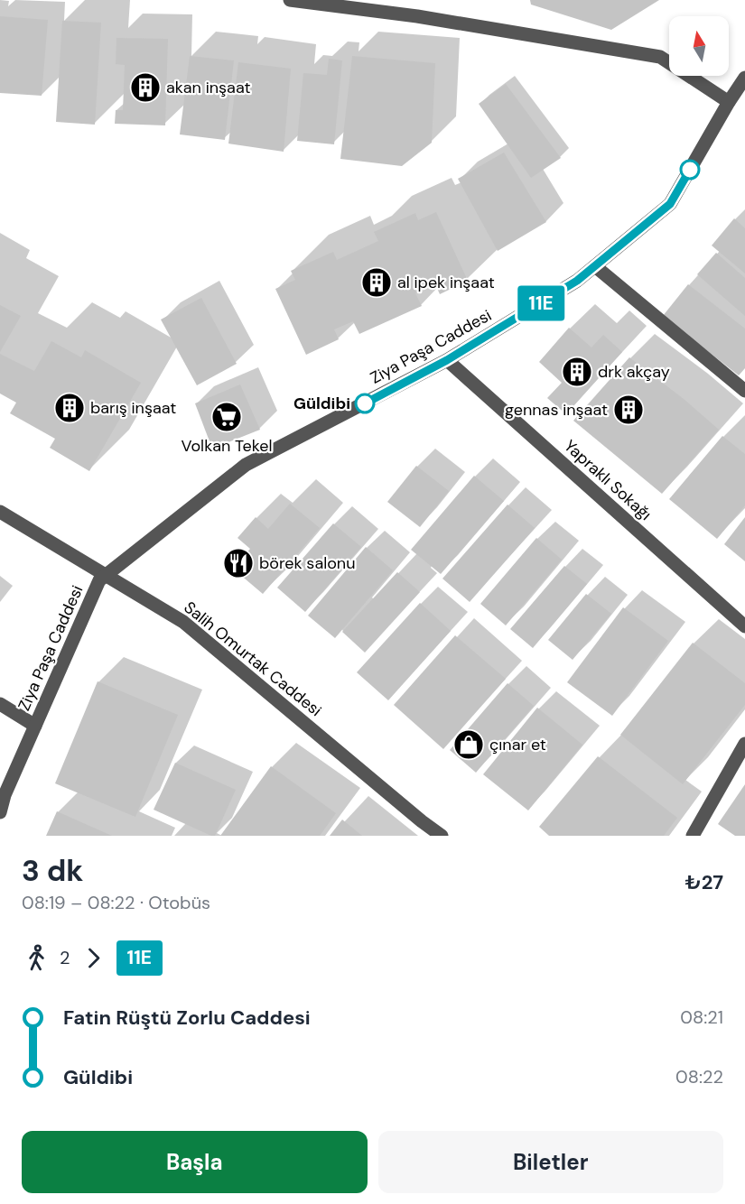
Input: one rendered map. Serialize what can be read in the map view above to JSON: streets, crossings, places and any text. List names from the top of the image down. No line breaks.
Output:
{"streets":{"street":["Ziya Paşa Caddesi","Yapraklı Sokağı","Salih Omurtak Caddesi"]},"crossings":[["Ziya Paşa Caddesi","Yapraklı Sokağı"],["Ziya Paşa Caddesi","Salih Omurtak Caddesi"]],"places":{"building":["akan inşaat","al ipek inşaat","drk akçay","barış inşaat","gennas inşaat"],"other":["Güldibi"],"supermarket":["Volkan Tekel"],"restaurant":["börek salonu"],"shop":["çınar et"]},"lines":["bus line 11E"],"north":"top","page":{"on_map":"11E","heading":["3 dk","08:19 – 08:22 · Otobüs","₺27"],"legs":["2","11E"],"list":[{"name":"Fatin Rüştü Zorlu Caddesi","value":"08:21"},{"name":"Güldibi","value":"08:22"}],"buttons":["Başla","Biletler"]}}
